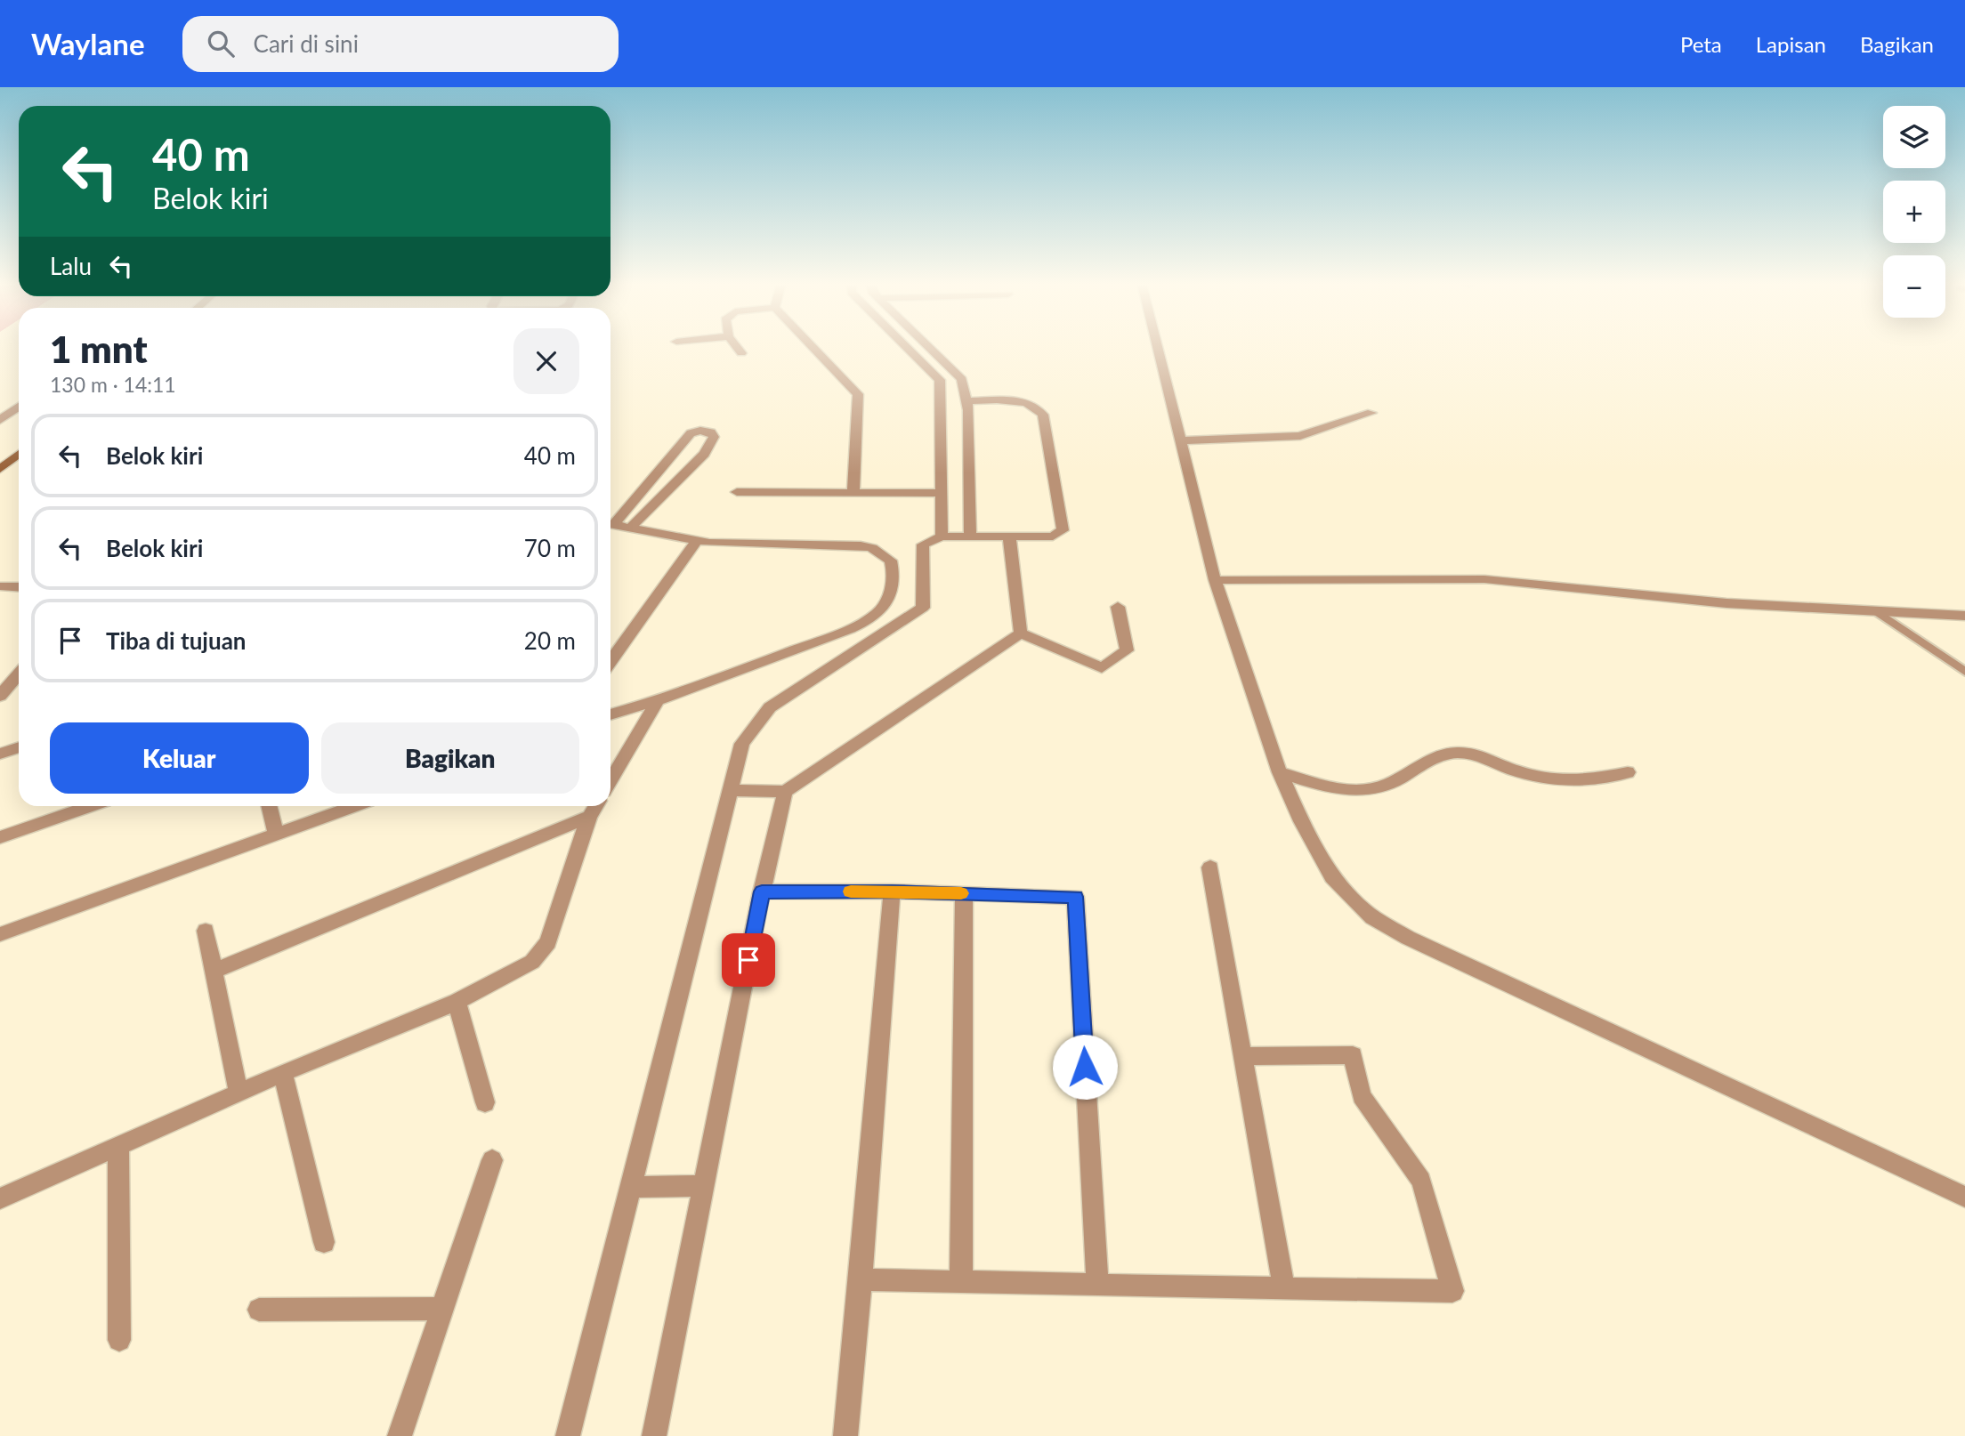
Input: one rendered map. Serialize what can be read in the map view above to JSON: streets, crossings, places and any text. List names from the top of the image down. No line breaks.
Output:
{"page":{"header":"Waylane","search":"Cari di sini","nav":["Peta","Lapisan","Bagikan"],"map_buttons":["+","−"],"turn":["40 m","Belok kiri"],"then":"Lalu","heading":["1 mnt","130 m · 14:11"],"list":[{"name":"Belok kiri","value":"40 m"},{"name":"Belok kiri","value":"70 m"},{"name":"Tiba di tujuan","value":"20 m"}],"buttons":["Keluar","Bagikan"]}}
